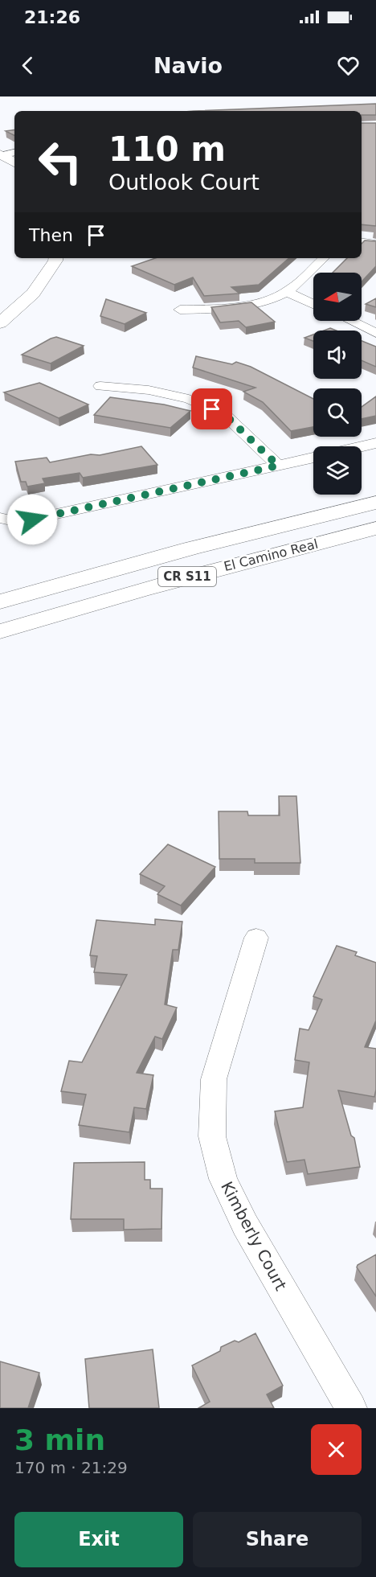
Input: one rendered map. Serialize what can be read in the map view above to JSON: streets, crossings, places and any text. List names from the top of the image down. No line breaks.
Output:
{"streets":{"main road":["El Camino Real","CR S11"],"street":["Kimberly Court"]},"north":"left","page":{"status":"21:26","header":"Navio","turn":["110 m","Outlook Court"],"then":"Then","heading":["3 min","170 m · 21:29"],"buttons":["Exit","Share"]}}
